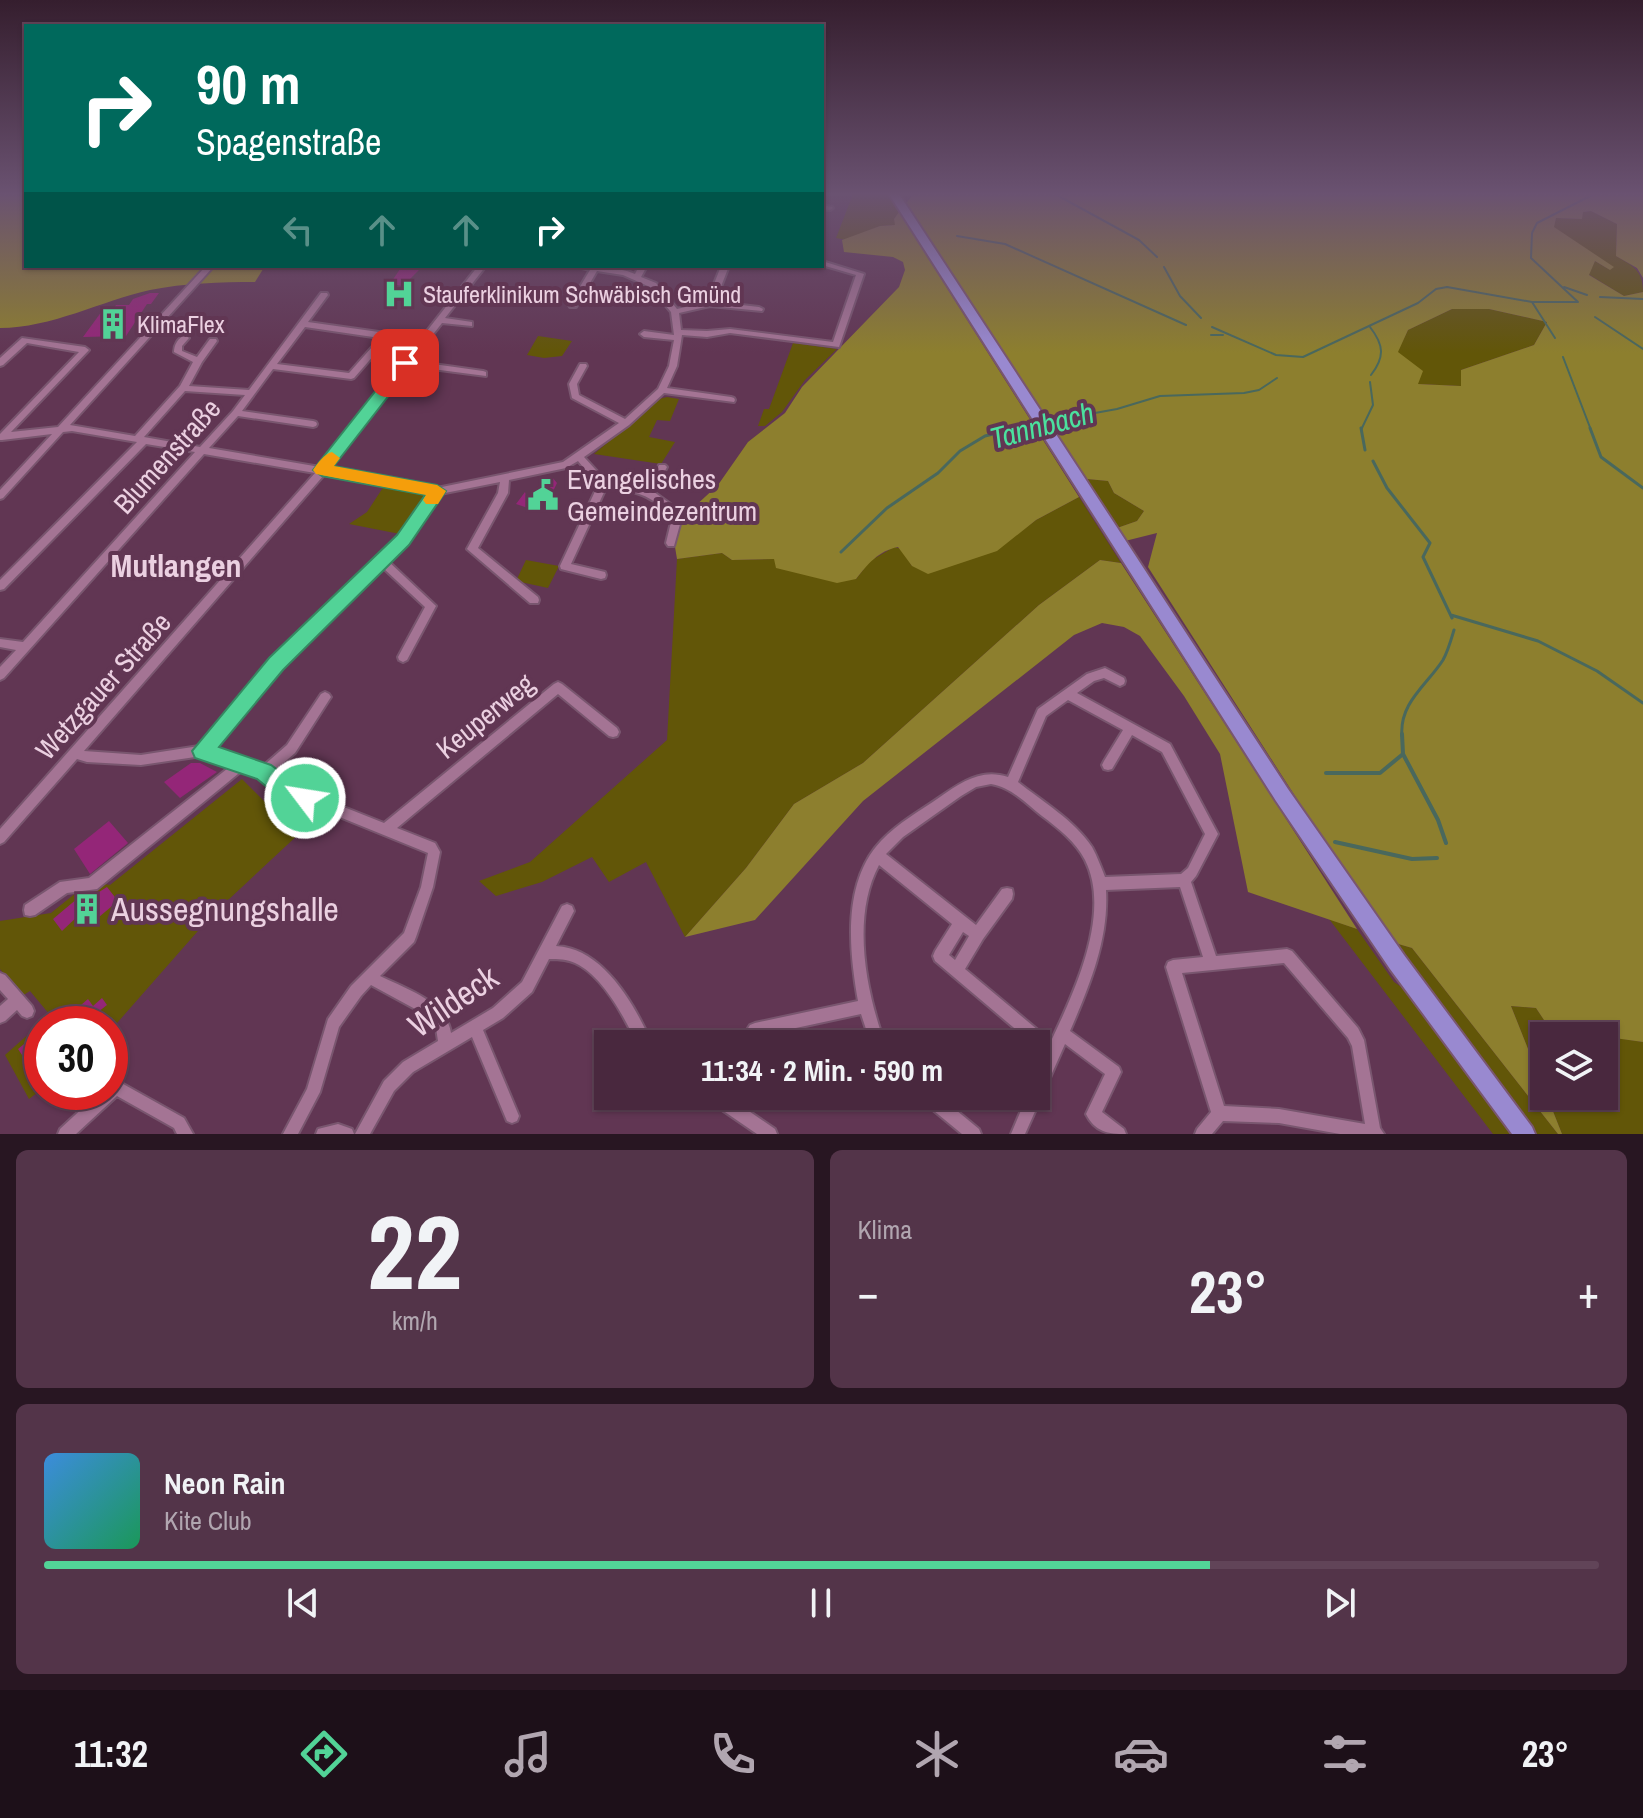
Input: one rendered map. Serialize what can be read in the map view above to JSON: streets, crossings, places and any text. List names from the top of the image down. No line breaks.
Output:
{"streets":{"street":["Blumenstraße","Wetzgauer Straße","Keuperweg","Wildeck"]},"districts":["Mutlangen"],"water":["Tannbach"],"places":{"hospital":["Stauferklinikum Schwäbisch Gmünd"],"building":["KlimaFlex","Aussegnungshalle"],"public building":["Evangelisches Gemeindezentrum"]},"page":{"turn":["90 m","Spagenstraße"],"limit":"30","trip":"11:34 · 2 Min. · 590 m","tile":[["22","km/h"],"Klima"],"heat":["−","23°","+"],"song":["Neon Rain","Kite Club"],"tabs":["11:32","23°"]}}
